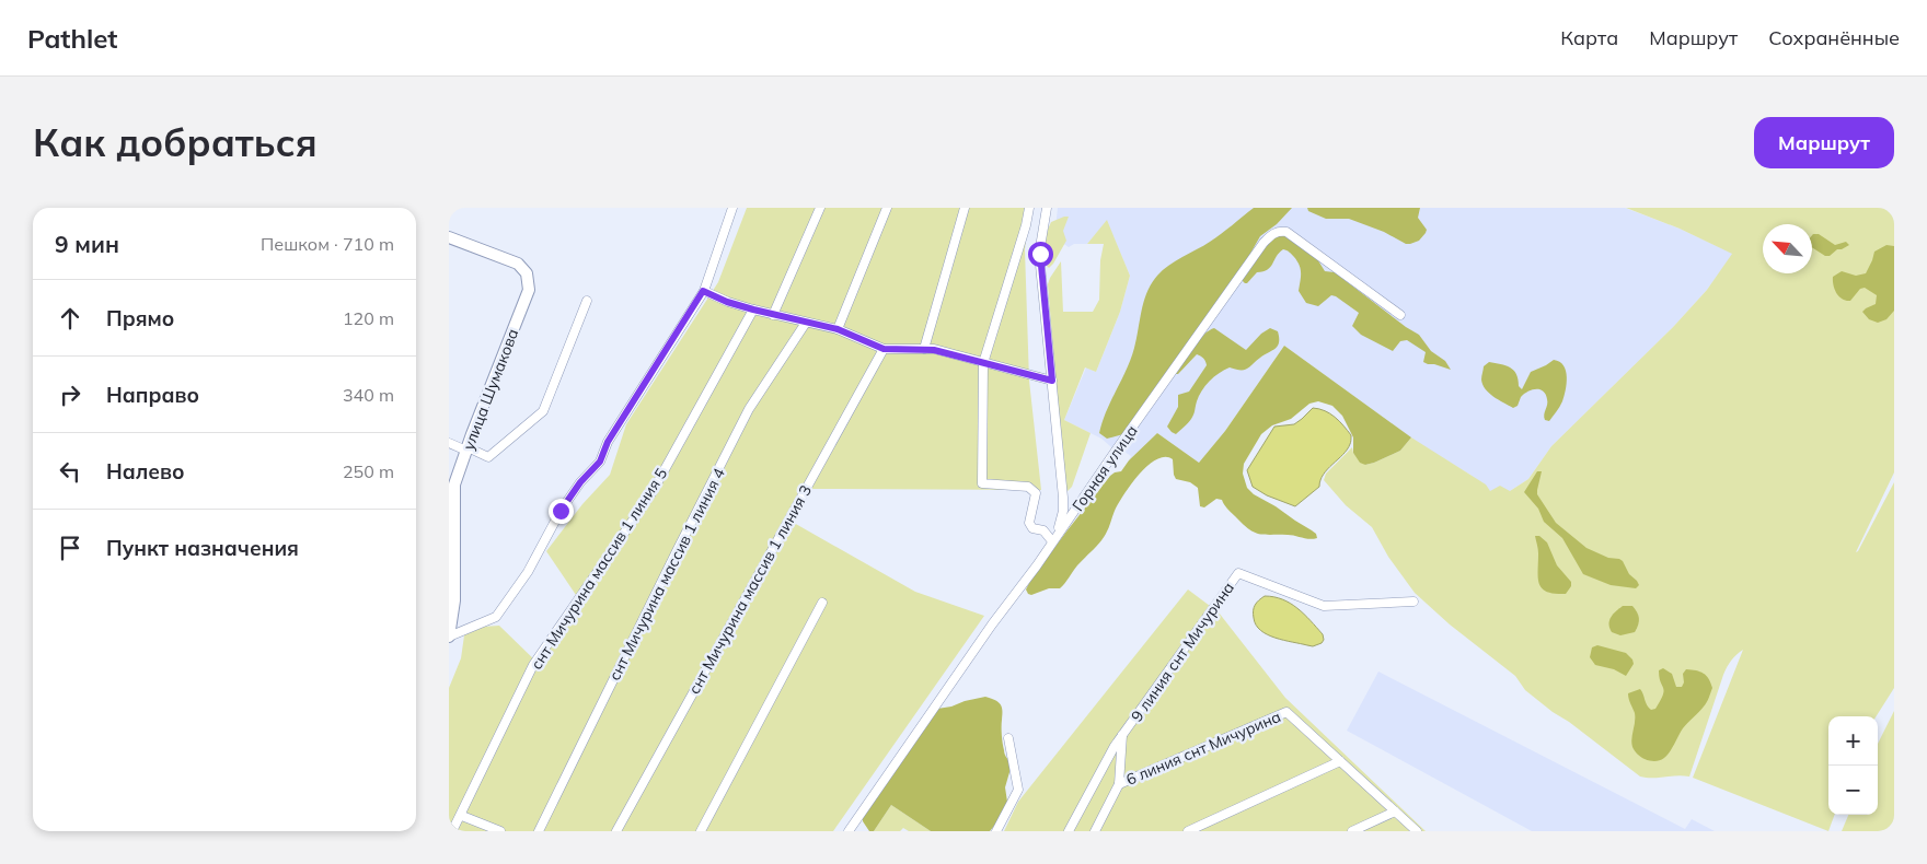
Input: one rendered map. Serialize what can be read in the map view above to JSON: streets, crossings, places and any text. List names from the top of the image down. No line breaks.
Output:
{"streets":{"street":["улица Шумакова","Горная улица","снт Мичурина массив 1 линия 5","снт Мичурина массив 1 линия 4","снт Мичурина массив 1 линия 3","9 линия снт Мичурина","6 линия снт Мичурина"]},"north":"top left","page":{"header":"Pathlet","nav":["Карта","Маршрут","Сохранённые"],"buttons":"Маршрут","title":"Как добраться","heading":["9 мин","Пешком · 710 m"],"list":[["Прямо","120 m"],["Направо","340 m"],["Налево","250 m"],"Пункт назначения"],"map_buttons":["+","−"]}}
